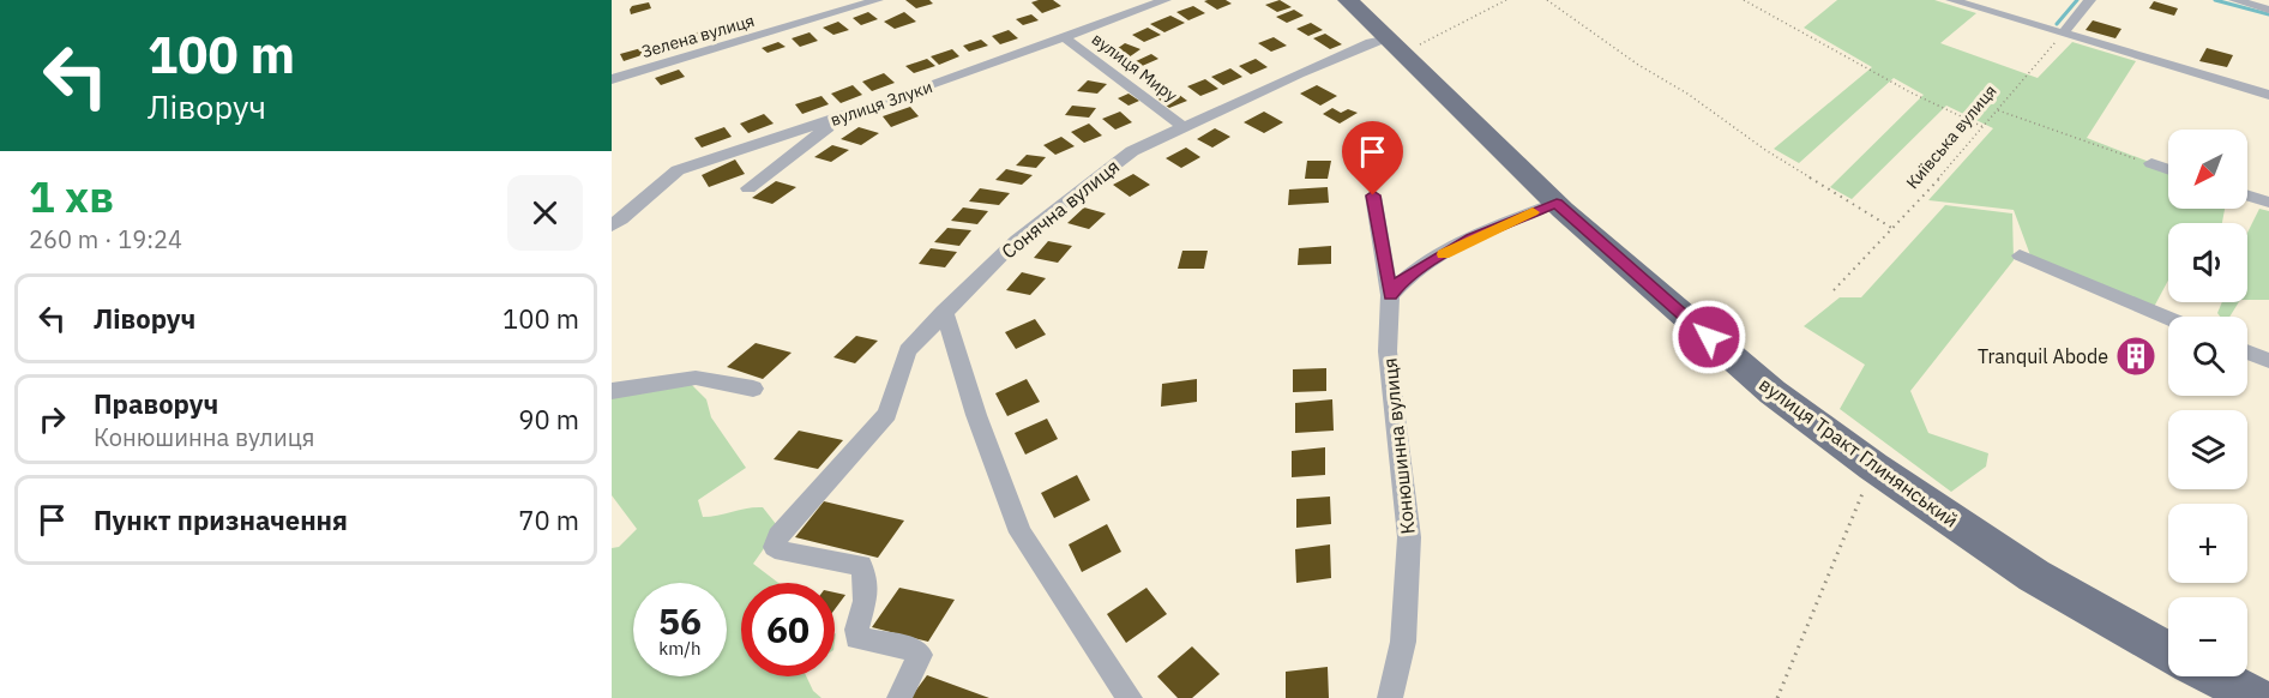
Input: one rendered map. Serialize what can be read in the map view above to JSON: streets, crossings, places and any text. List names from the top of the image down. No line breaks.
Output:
{"streets":{"main road":["вулиця Тракт Глинянський"],"street":["Зелена вулиця","вулиця Миру","вулиця Злуки","Сонячна вулиця","Конюшинна вулиця"],"path":["Київська вулиця"]},"crossings":[["вулиця Миру","вулиця Злуки"],["вулиця Миру","Сонячна вулиця"],["Сонячна вулиця","вулиця Тракт Глинянський"]],"places":{"building":["Tranquil Abode"]},"north":"bottom left","page":{"turn":["100 m","Ліворуч"],"map_buttons":["+","−"],"heading":["1 хв","260 m · 19:24"],"list":[{"name":"Ліворуч","value":"100 m"},{"name":"Праворуч","note":"Конюшинна вулиця","value":"90 m"},{"name":"Пункт призначення","value":"70 m"}],"speed":"56 km/h","limit":"60"}}
